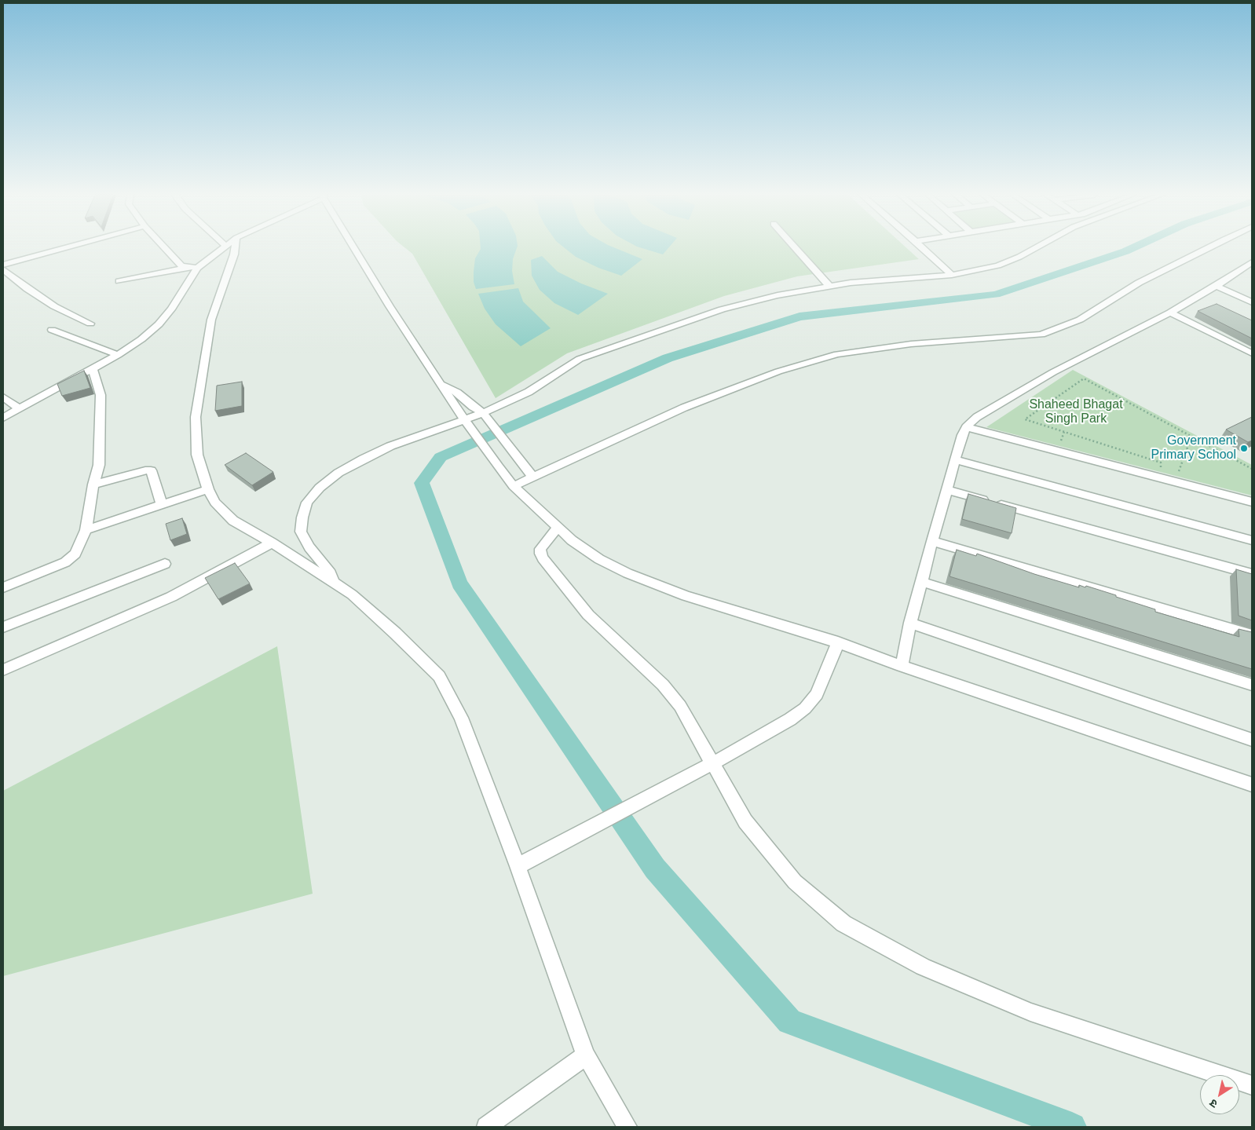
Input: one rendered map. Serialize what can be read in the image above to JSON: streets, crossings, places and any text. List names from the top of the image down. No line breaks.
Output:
{"parks":["Shaheed Bhagat Singh Park"],"places":["Government Primary School"],"north":"bottom left"}
